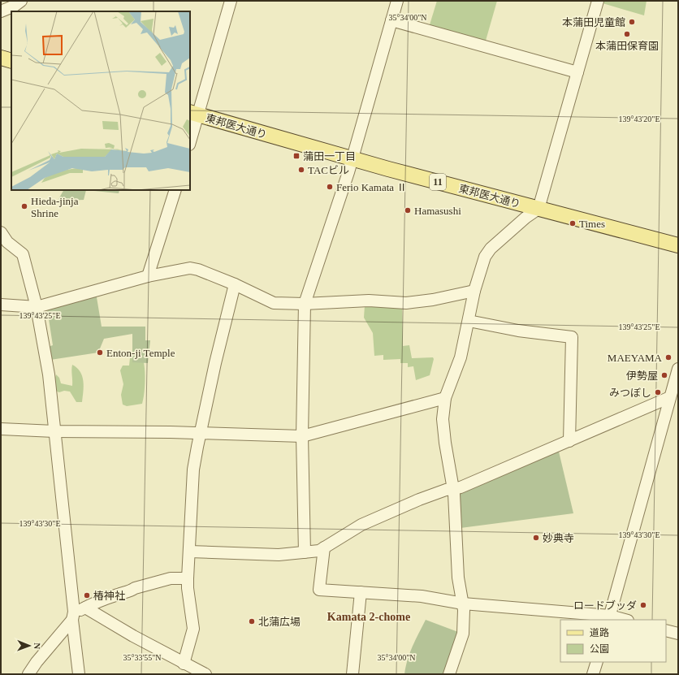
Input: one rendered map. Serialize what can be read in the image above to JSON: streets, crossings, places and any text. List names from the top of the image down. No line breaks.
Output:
{"streets":{"main road":["東邦医大通り","11"]},"districts":["Kamata 2-chome"],"places":{"other":["本蒲田児童館","本蒲田保育園","TACビル","Ferio Kamata Ⅱ","Hieda-jinja Shrine","Hamasushi","Times","Enton-ji Temple","MAEYAMA","伊勢屋","みつぼし","妙典寺","椿神社","ロードブッダ","北蒲広場"],"transit":["蒲田一丁目"]},"legend":["道路","公園"],"north":"right","coordinates":["35°34'00\"N","139°43'20\"E","139°43'25\"E","139°43'30\"E","35°33'55\"N"]}
